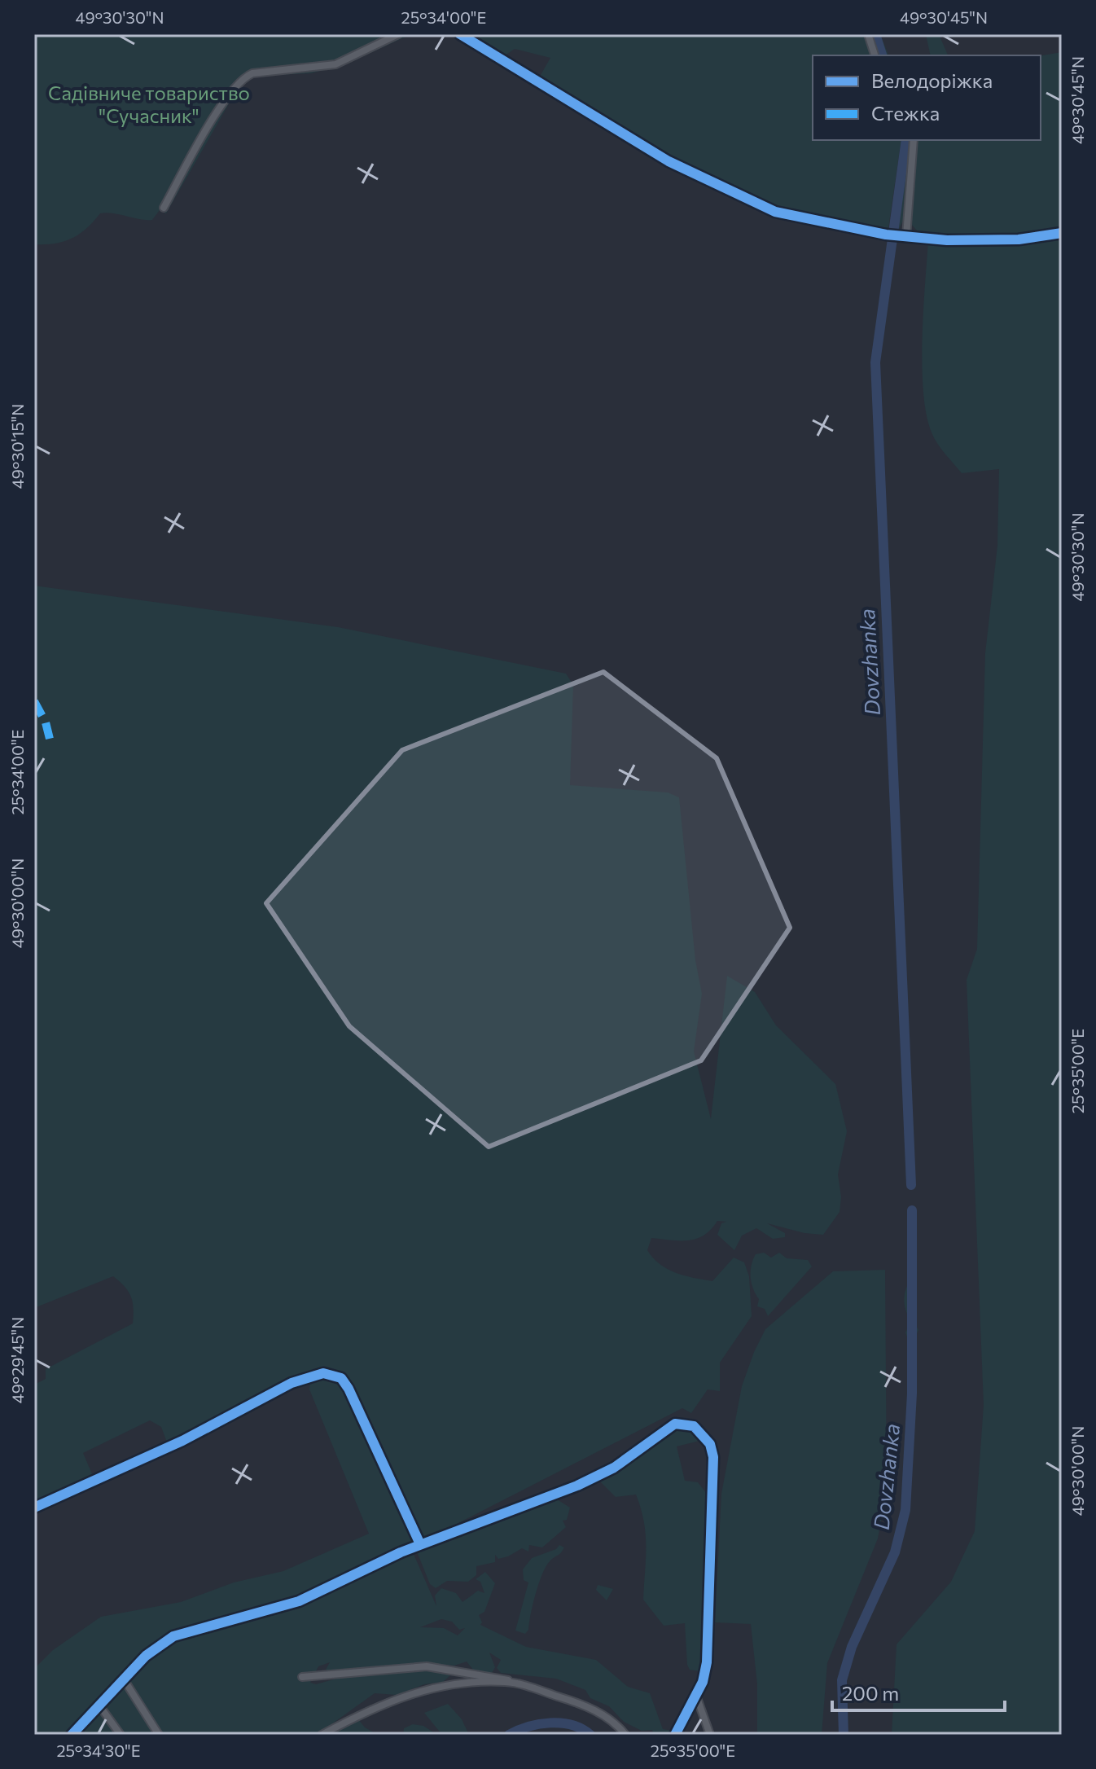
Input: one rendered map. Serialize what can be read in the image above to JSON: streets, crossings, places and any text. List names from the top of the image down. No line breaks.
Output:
{"water":["Dovzhanka"],"parks":["Садівниче товариство \"Сучасник\""],"legend":["Велодоріжка","Стежка"],"scale_bar":"200 m","coordinates":["49°30'30\"N","25°34'00\"E","49°30'45\"N","49°30'15\"N","49°30'00\"N","25°35'00\"E","49°29'45\"N","25°34'30\"E"]}
